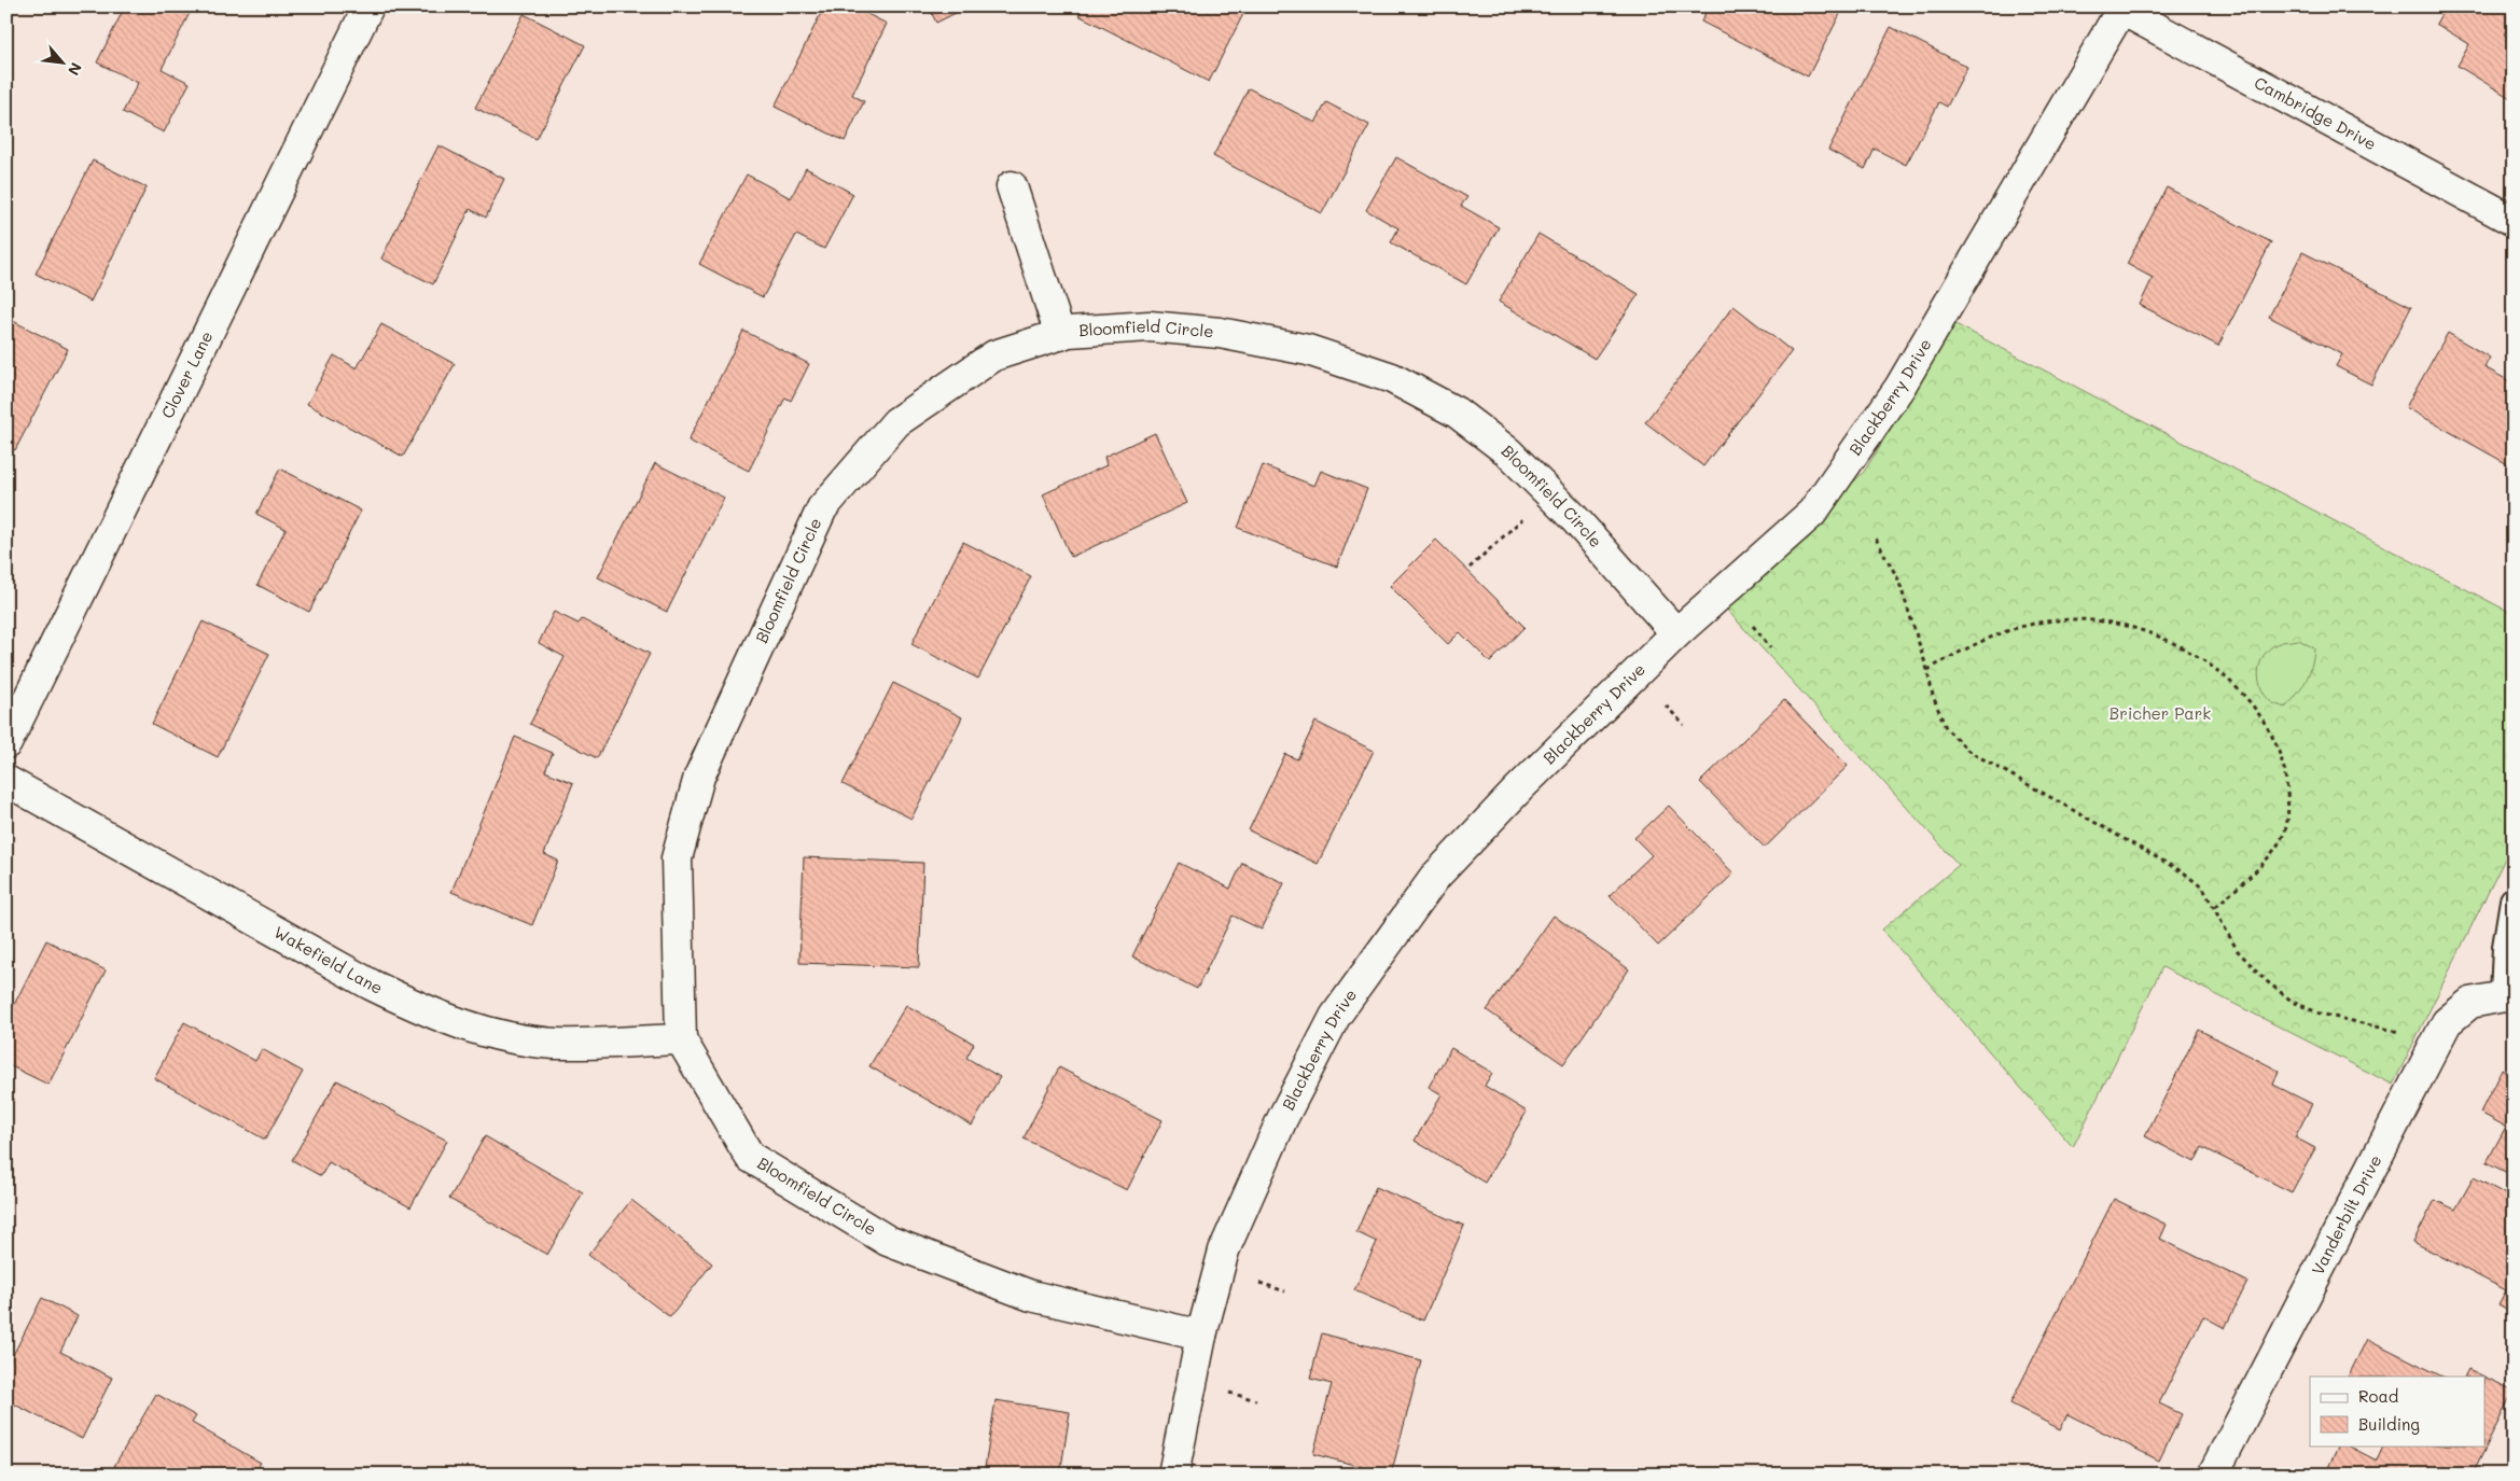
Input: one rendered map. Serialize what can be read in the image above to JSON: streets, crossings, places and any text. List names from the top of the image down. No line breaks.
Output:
{"streets":{"street":["Cambridge Drive","Bloomfield Circle","Clover Lane","Blackberry Drive","Wakefield Lane","Vanderbilt Drive"]},"crossings":[["Cambridge Drive","Blackberry Drive"],["Bloomfield Circle","Blackberry Drive"],["Bloomfield Circle","Wakefield Lane"]],"parks":["Bricher Park"],"legend":["Road","Building"],"north":"bottom right"}
